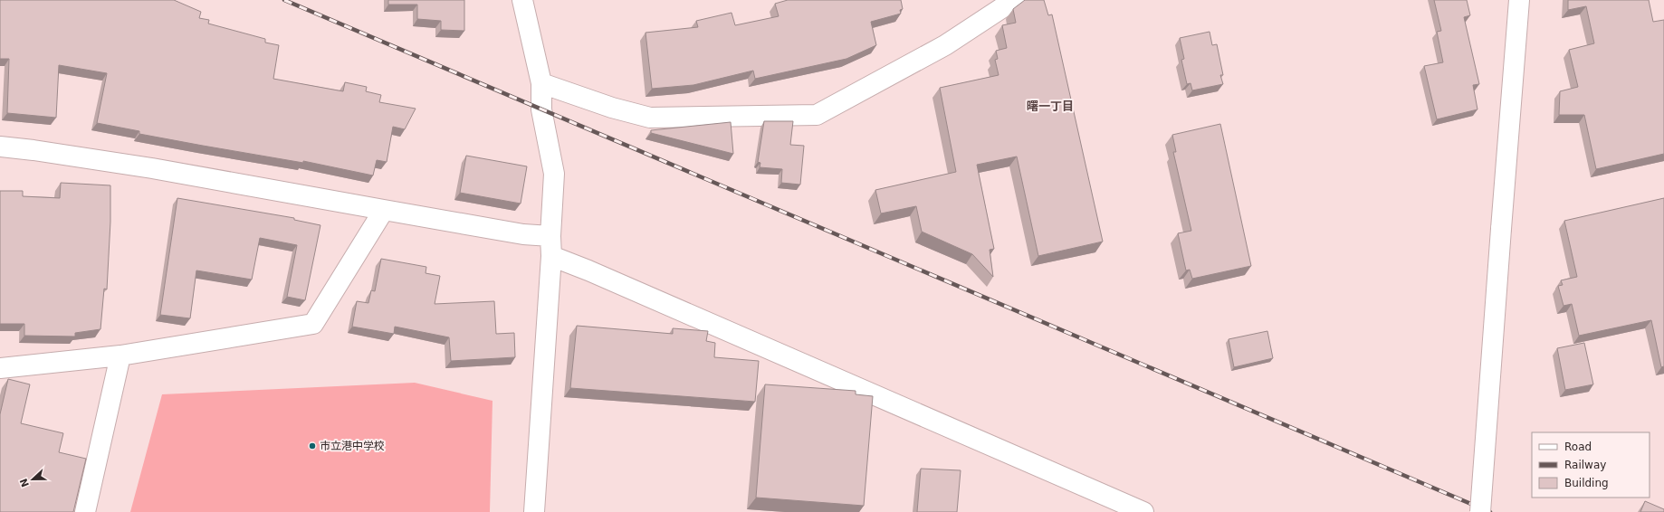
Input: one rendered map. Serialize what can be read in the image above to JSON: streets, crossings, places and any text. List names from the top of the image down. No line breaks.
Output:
{"districts":["曙一丁目"],"places":["市立港中学校"],"legend":["Road","Railway","Building"],"north":"left"}
